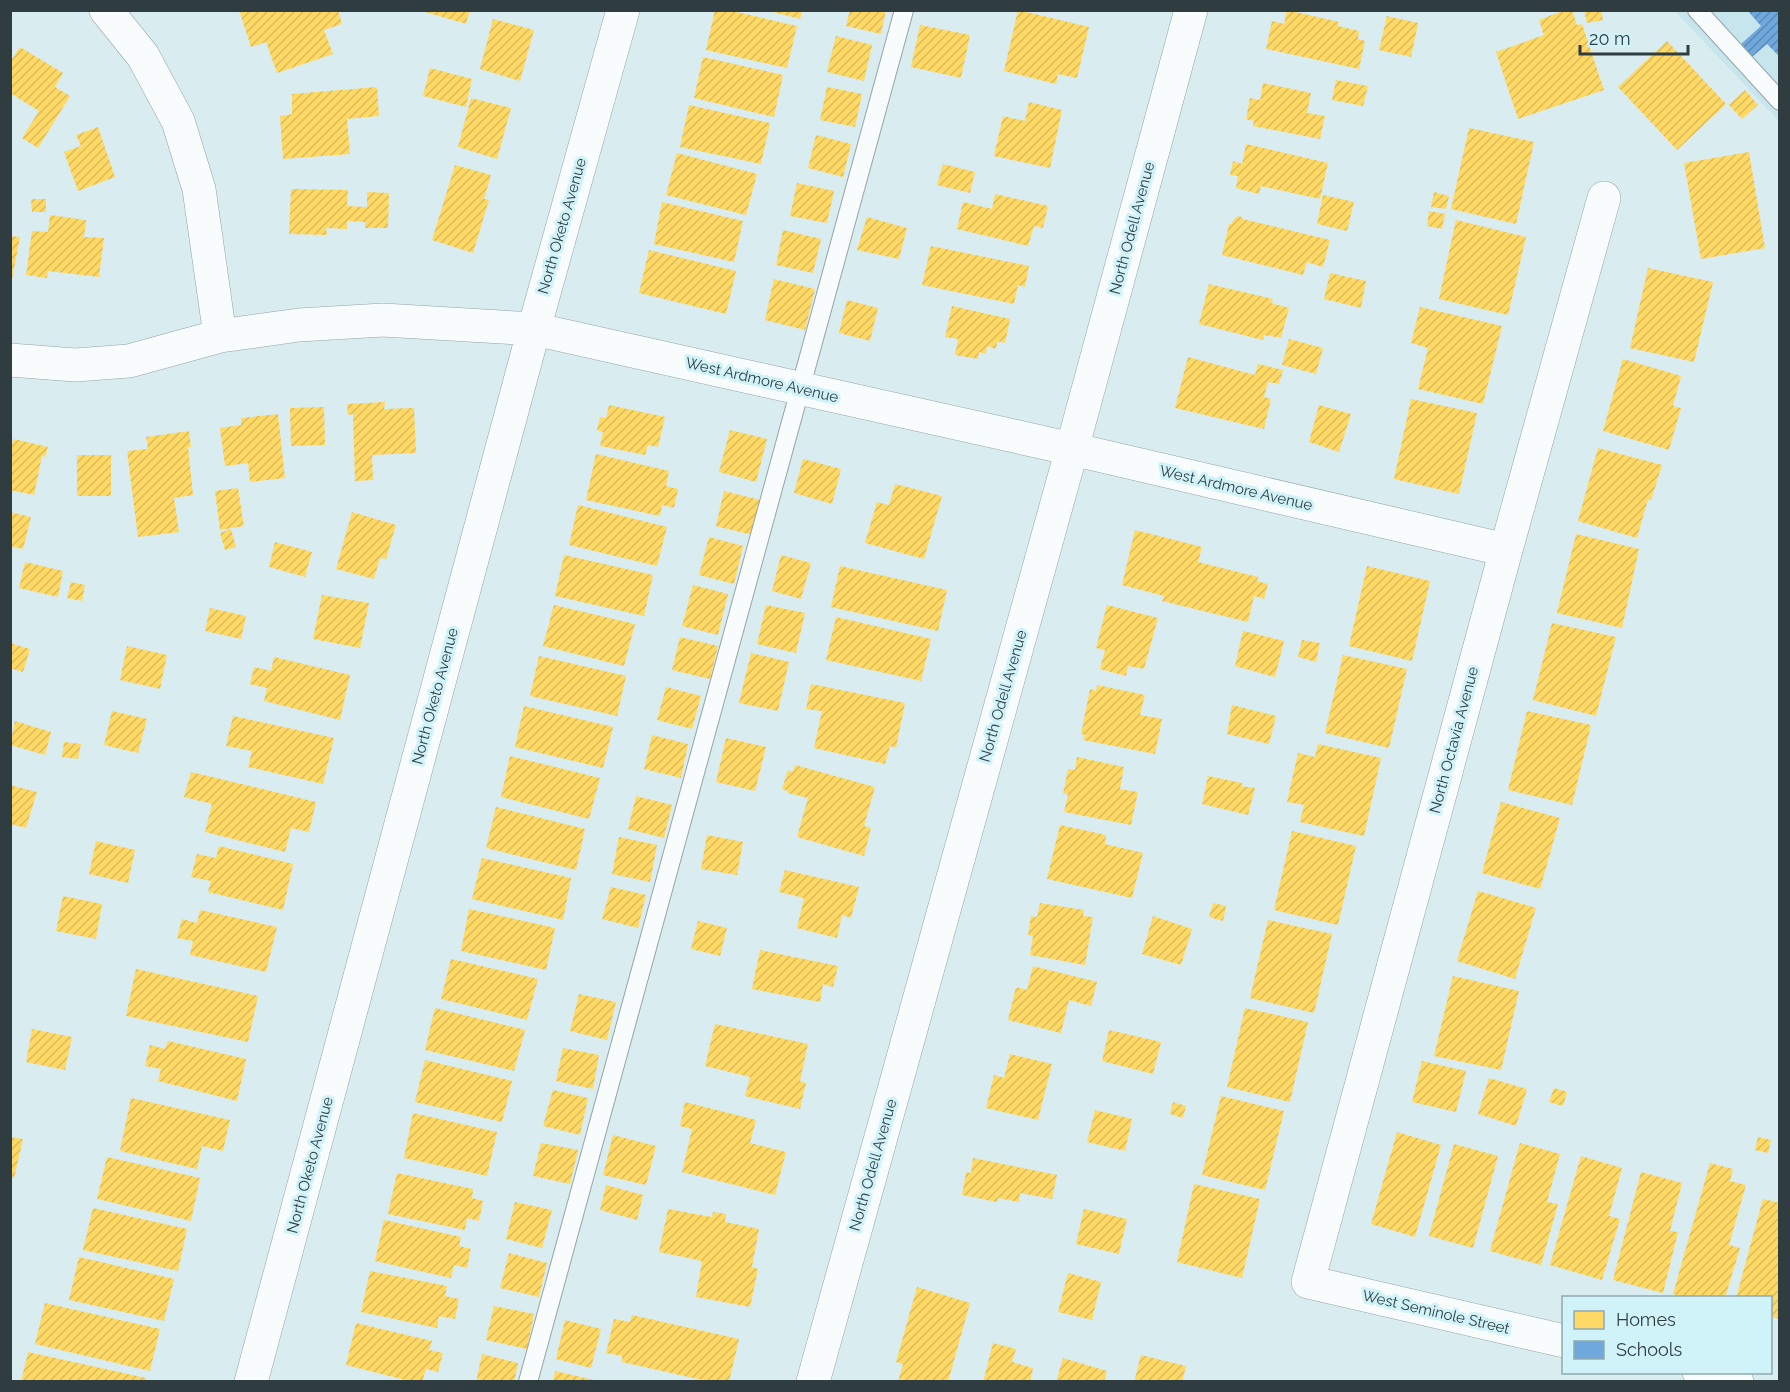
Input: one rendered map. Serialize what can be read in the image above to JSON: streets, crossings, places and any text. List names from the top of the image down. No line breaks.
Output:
{"streets":{"street":["North Oketo Avenue","North Odell Avenue","West Ardmore Avenue","North Octavia Avenue","West Seminole Street"]},"crossings":[["North Oketo Avenue","West Ardmore Avenue"],["North Odell Avenue","West Ardmore Avenue"],["West Ardmore Avenue","North Octavia Avenue"],["North Octavia Avenue","West Seminole Street"]],"legend":["Homes","Schools"],"scale_bar":"20 m"}
